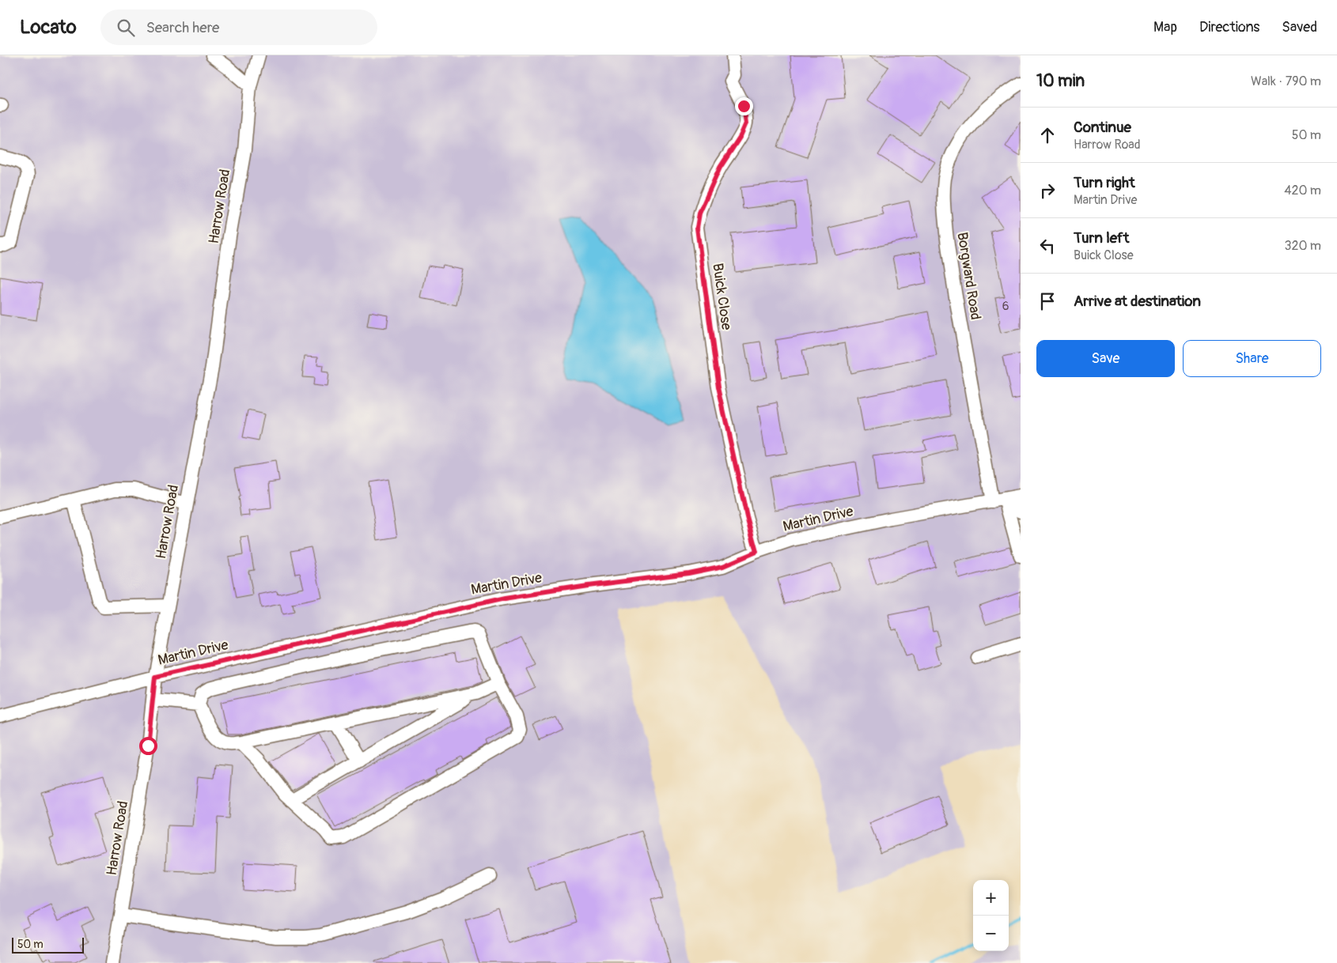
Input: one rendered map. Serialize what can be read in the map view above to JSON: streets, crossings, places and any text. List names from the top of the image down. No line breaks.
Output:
{"streets":{"street":["Harrow Road","Borgward Road","Buick Close","Martin Drive"]},"crossings":[["Harrow Road","Martin Drive"],["Borgward Road","Martin Drive"],["Buick Close","Martin Drive"]],"house_numbers":["6"],"scale_bar":"50 m","page":{"header":"Locato","search":"Search here","nav":["Map","Directions","Saved"],"heading":["10 min","Walk · 790 m"],"list":[["Continue","Harrow Road","50 m"],["Turn right","Martin Drive","420 m"],["Turn left","Buick Close","320 m"],"Arrive at destination"],"buttons":["Save","Share"],"map_buttons":["+","−"],"scale":"50 m"}}
